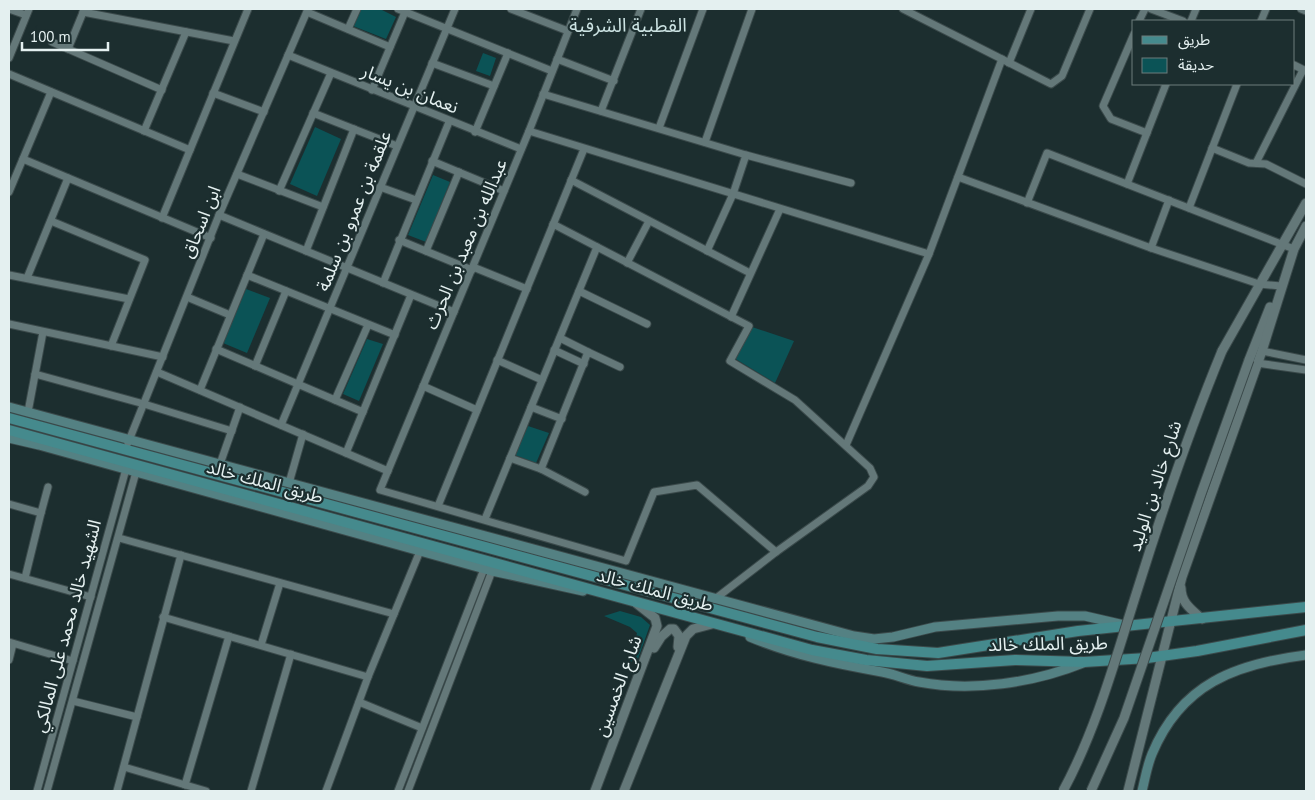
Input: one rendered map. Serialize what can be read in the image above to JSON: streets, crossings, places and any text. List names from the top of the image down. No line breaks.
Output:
{"streets":{"main road":["طريق الملك خالد"],"street":["نعمان بن يسار","علقمة بن عمرو بن سلمة","ابن اسحاق","عبدالله بن معبد بن الحرث","شارع خالد بن الوليد","الشهيد خالد محمد على المالكي","شارع الخمسين"]},"crossings":[["نعمان بن يسار","علقمة بن عمرو بن سلمة"],["نعمان بن يسار","ابن اسحاق"],["نعمان بن يسار","عبدالله بن معبد بن الحرث"],["ابن اسحاق","طريق الملك خالد"],["طريق الملك خالد","شارع الخمسين"]],"districts":["القطبية الشرقية"],"legend":["طريق","حديقة"],"scale_bar":"100 m"}
